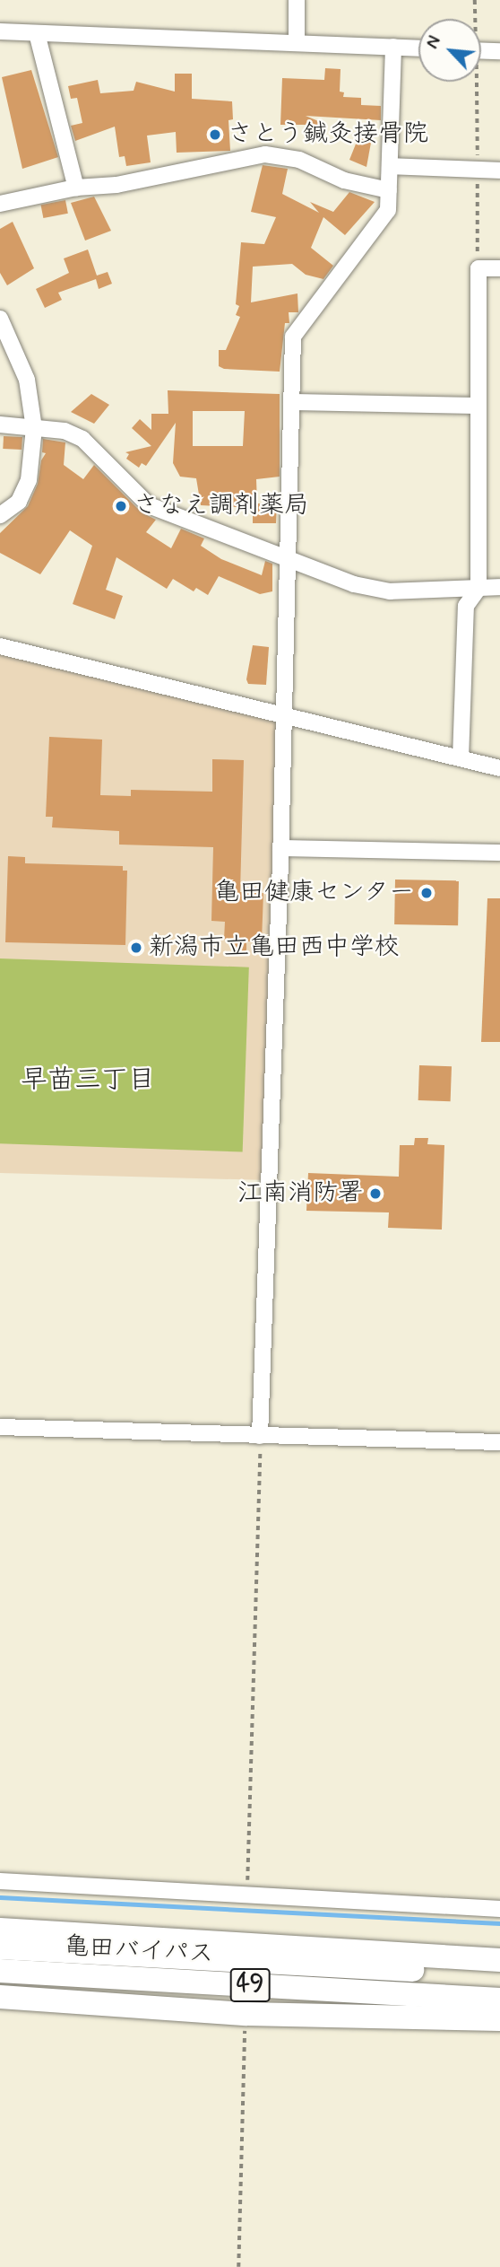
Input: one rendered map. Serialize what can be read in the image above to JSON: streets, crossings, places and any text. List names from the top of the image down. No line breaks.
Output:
{"streets":{"highway":["亀田バイパス","49"]},"districts":["早苗三丁目"],"places":["さとう鍼灸接骨院","さなえ調剤薬局","亀田健康センター","新潟市立亀田西中学校","江南消防署"],"north":"top left"}
